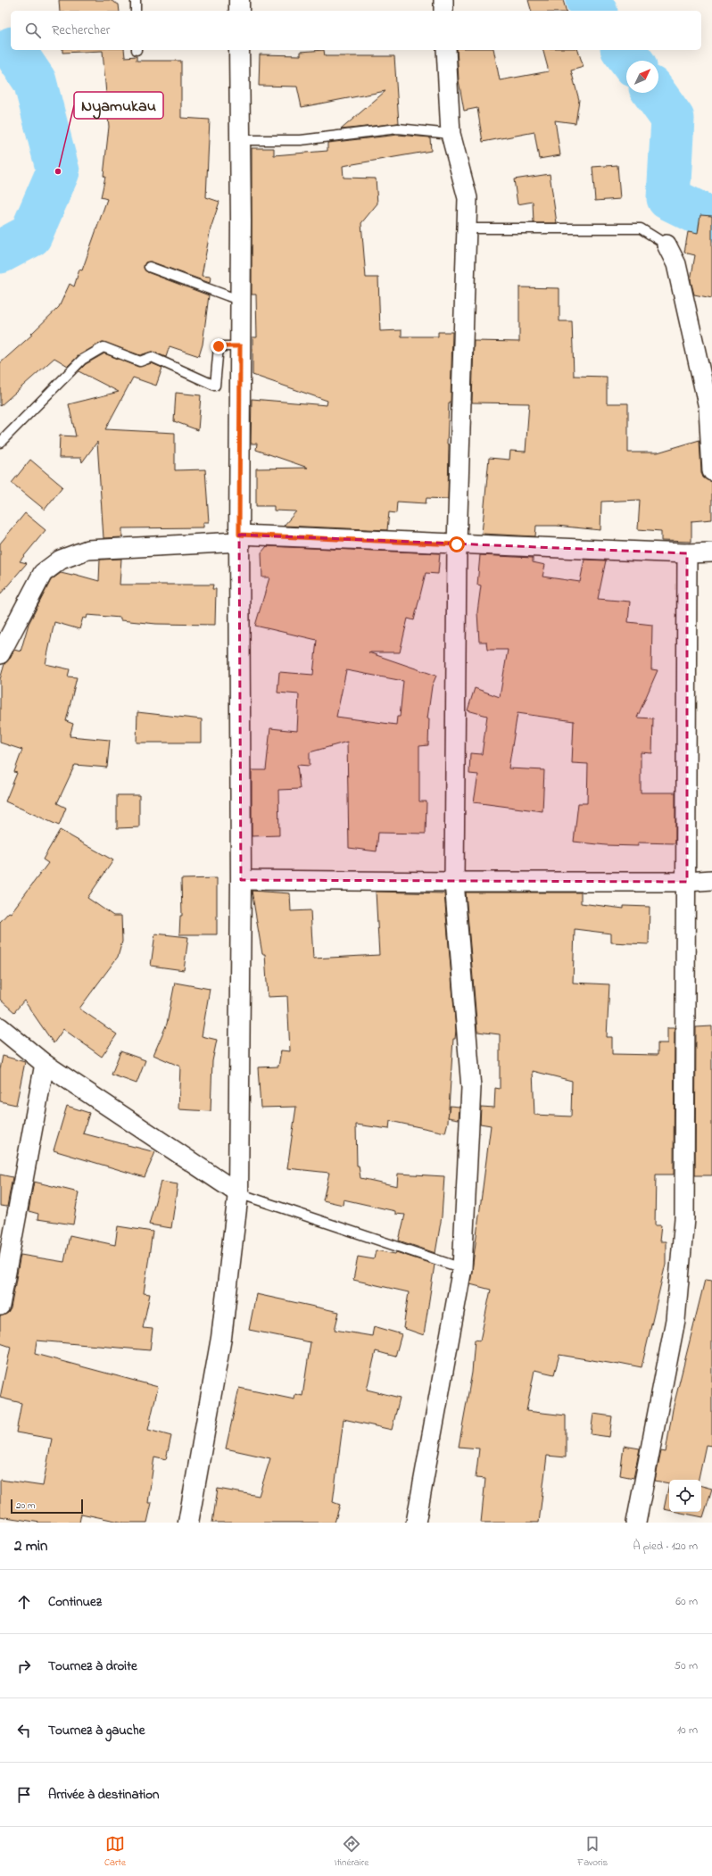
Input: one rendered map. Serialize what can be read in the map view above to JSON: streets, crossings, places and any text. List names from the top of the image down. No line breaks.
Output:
{"places":["Nyamukau"],"scale_bar":"20 m","north":"top right","page":{"search":"Rechercher","scale":"20 m","heading":["2 min","À pied · 120 m"],"list":[["Continuez","60 m"],["Tournez à droite","50 m"],["Tournez à gauche","10 m"],"Arrivée à destination"],"nav":["Carte","Itinéraire","Favoris"]}}
